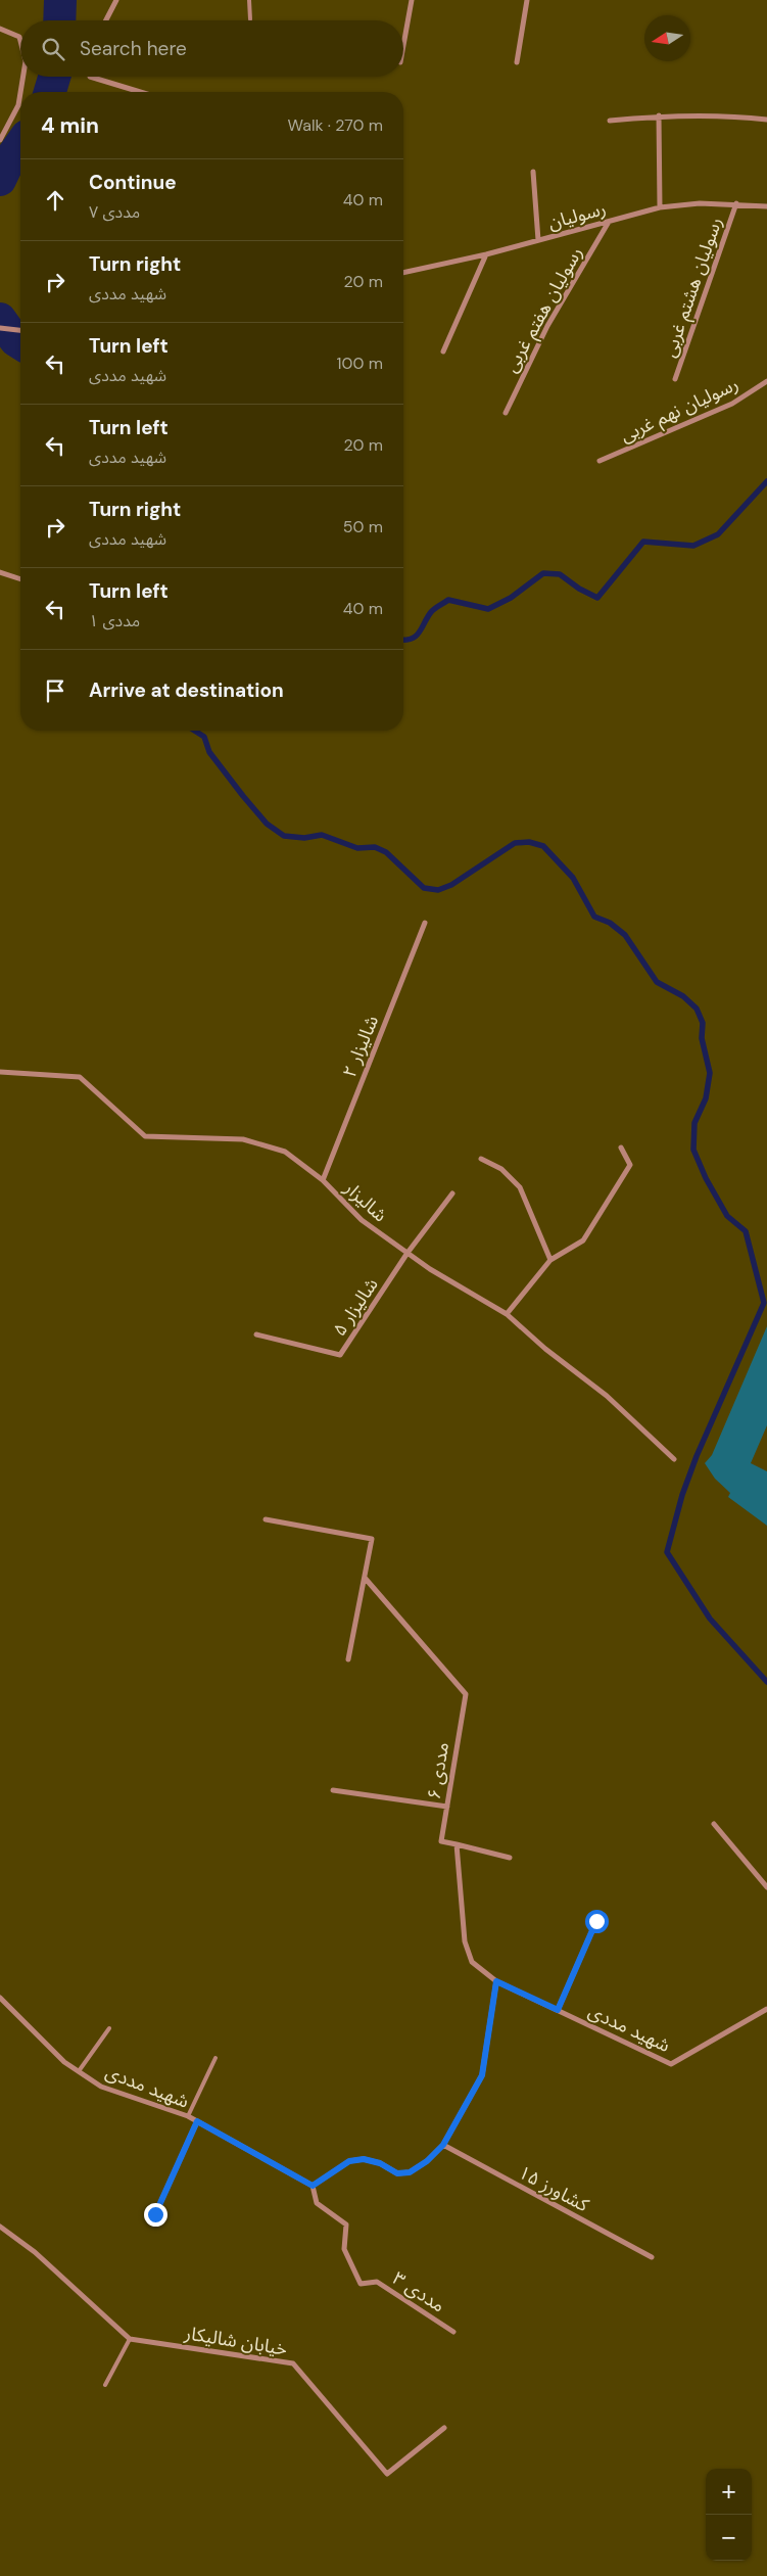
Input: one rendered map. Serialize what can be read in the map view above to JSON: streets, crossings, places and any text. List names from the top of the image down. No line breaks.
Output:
{"streets":{"street":["رسولیان","رسولیان هشتم غربی","رسولیان هفتم غربی","رسولیان نهم غربی","شالیزار ۲","شالیزار","شالیزار ۵","مددی ۶","شهید مددی","کشاورز ۱۵","مددی ۳","خیابان شالیکار"]},"crossings":[["رسولیان","رسولیان هشتم غربی"],["رسولیان","رسولیان هفتم غربی"],["شالیزار ۲","شالیزار"],["شالیزار","شالیزار ۵"],["شهید مددی","مددی ۳"]],"north":"left","page":{"search":"Search here","heading":["4 min","Walk · 270 m"],"list":[["Continue","مددی ۷","40 m"],["Turn right","شهید مددی","20 m"],["Turn left","شهید مددی","100 m"],["Turn left","شهید مددی","20 m"],["Turn right","شهید مددی","50 m"],["Turn left","مددی ۱","40 m"],"Arrive at destination"],"map_buttons":["+","−"]}}
